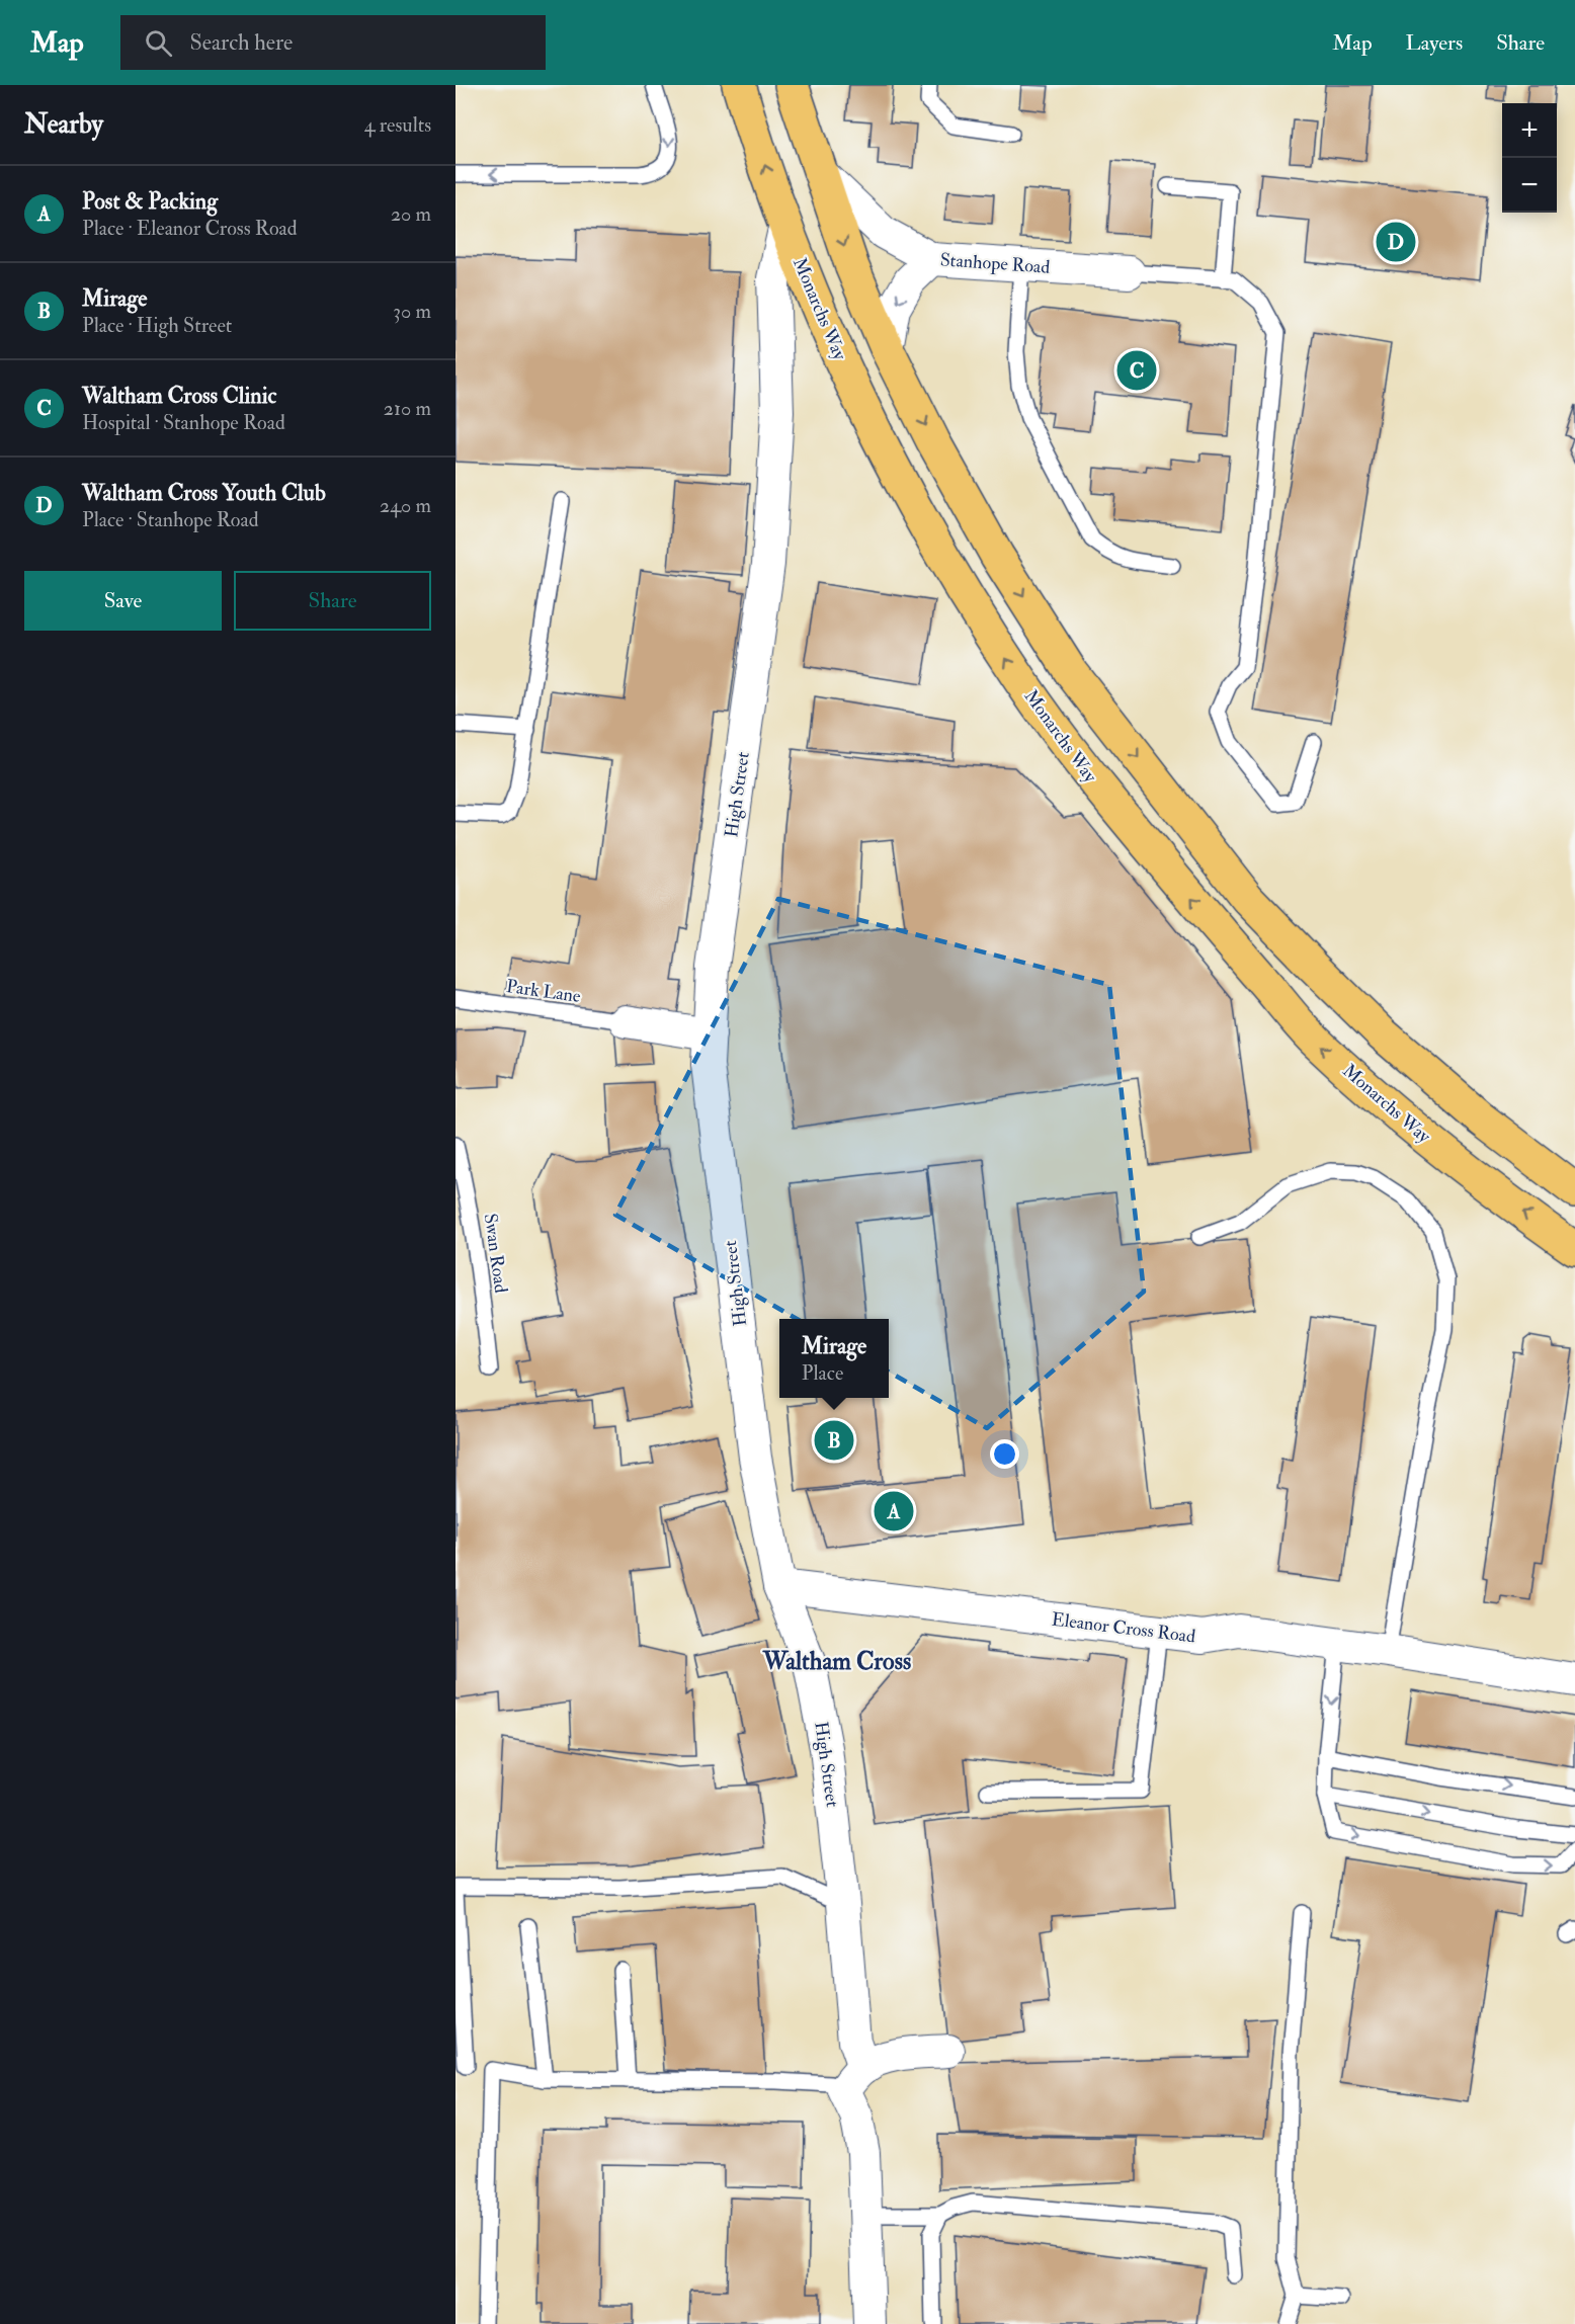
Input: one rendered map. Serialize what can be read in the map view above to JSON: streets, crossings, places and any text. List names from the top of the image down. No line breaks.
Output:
{"streets":{"main road":["Monarchs Way"],"street":["Stanhope Road","High Street","Eleanor Cross Road"],"lane":["Park Lane","Swan Road"]},"crossings":[["Monarchs Way","High Street"],["High Street","Eleanor Cross Road"]],"districts":["Waltham Cross"],"page":{"header":"Map","search":"Search here","nav":["Map","Layers","Share"],"heading":["Nearby","4 results"],"map_buttons":["+","−"],"list":[{"mark":"A","name":"Post & Packing","note":"Place · Eleanor Cross Road","value":"20 m"},{"mark":"B","name":"Mirage","note":"Place · High Street","value":"30 m"},{"mark":"C","name":"Waltham Cross Clinic","note":"Hospital · Stanhope Road","value":"210 m"},{"mark":"D","name":"Waltham Cross Youth Club","note":"Place · Stanhope Road","value":"240 m"}],"pins":["D","C","B","A"],"buttons":["Save","Share"],"popup":["Mirage","Place"]}}
